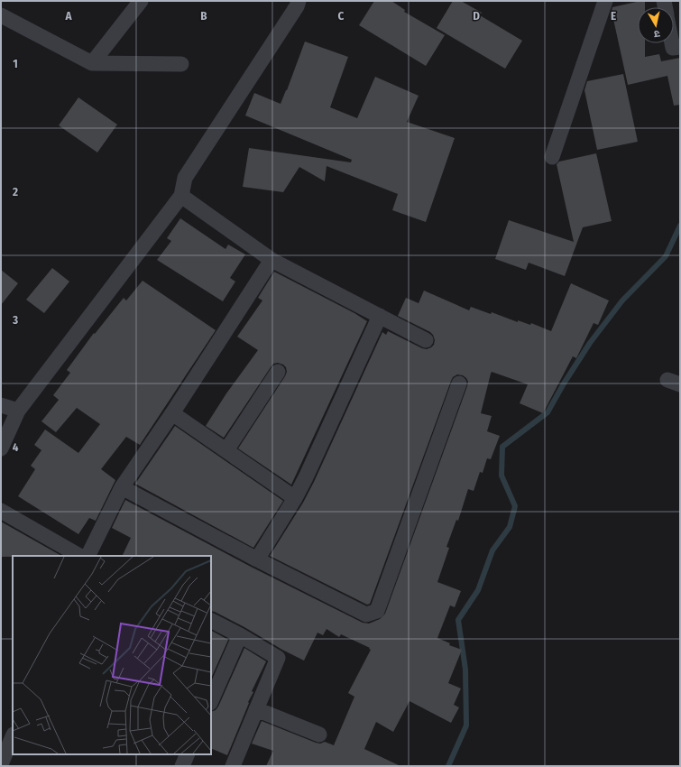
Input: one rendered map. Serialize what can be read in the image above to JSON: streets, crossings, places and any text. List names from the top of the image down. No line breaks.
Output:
{"north":"bottom","grid":{"columns":["A","B","C","D","E"],"rows":["1","2","3","4"]}}
